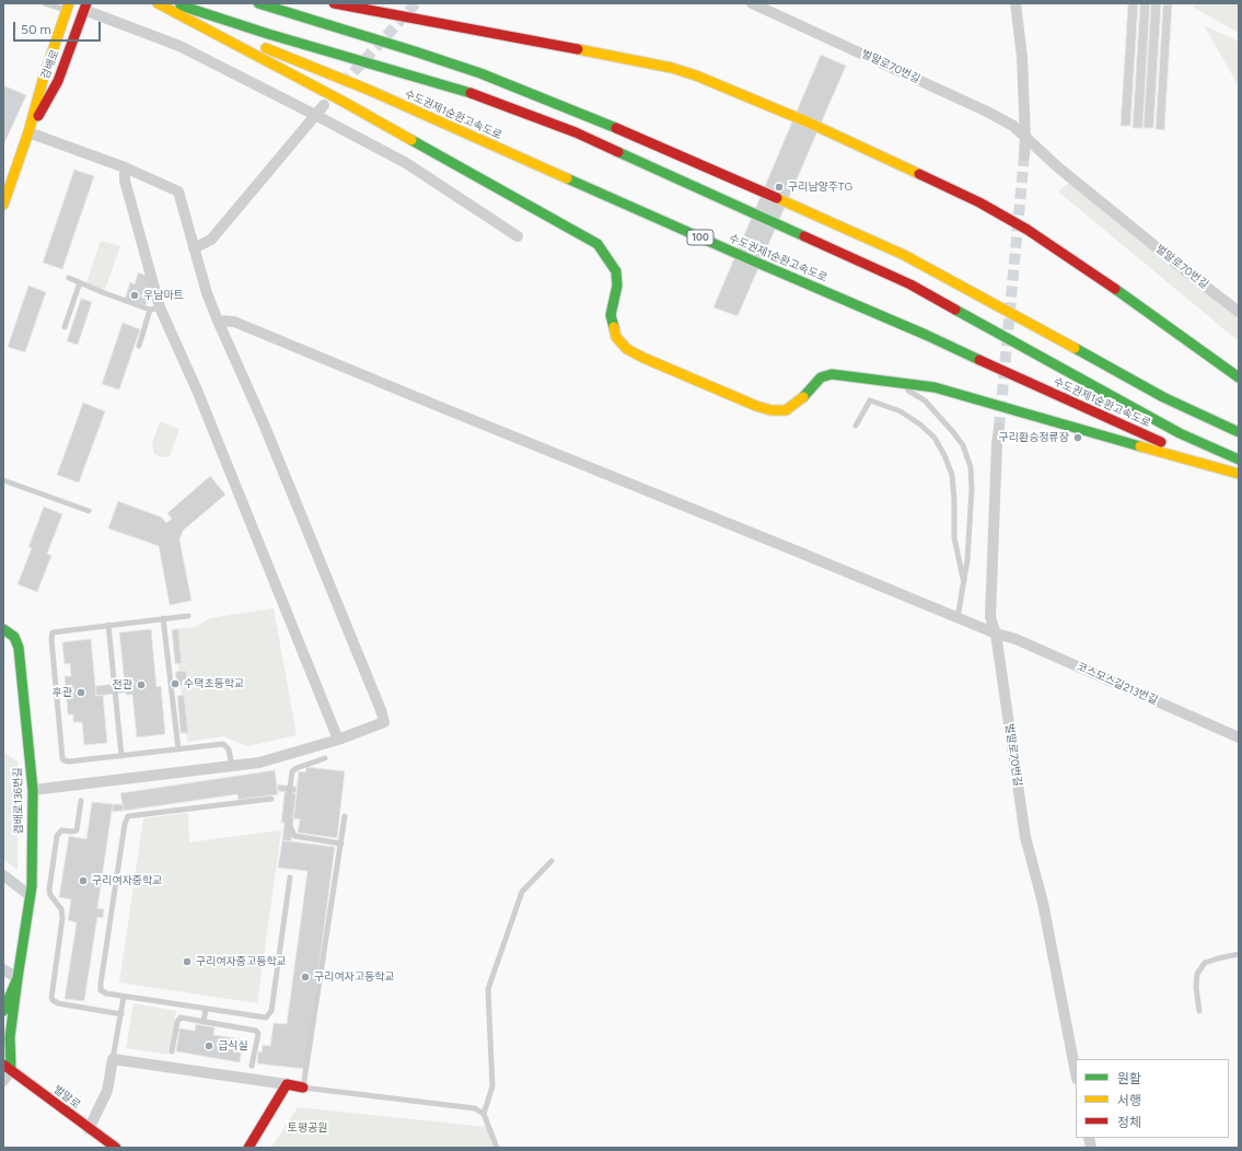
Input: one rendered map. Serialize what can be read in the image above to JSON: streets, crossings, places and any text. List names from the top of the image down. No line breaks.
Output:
{"streets":{"main road":["검배로","수도권제1순환고속도로","100","겸배로136번길","벌말로"],"street":["벌말로70번길","코스모스길213번길"]},"crossings":[["벌말로70번길","코스모스길213번길"]],"parks":["토평공원"],"places":["구리남양주TG","우남마트","구리환승정류장","수택초등학교","전관","후관","구리여자중학교","구리여자중고등학교","구리여자고등학교","급식실"],"legend":["원활","서행","정체"],"scale_bar":"50 m"}
